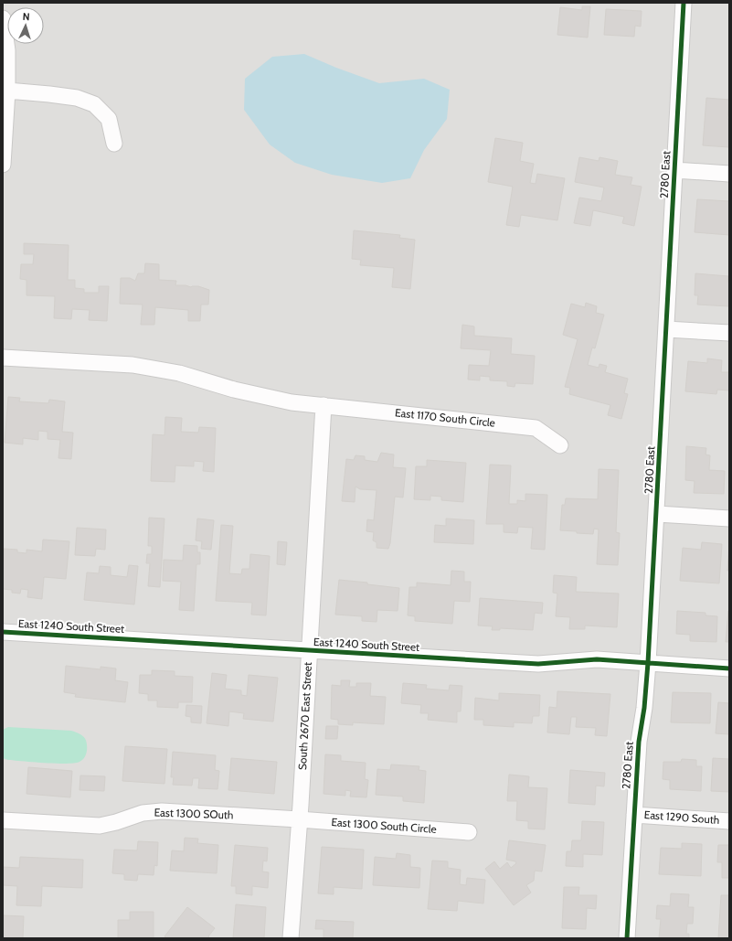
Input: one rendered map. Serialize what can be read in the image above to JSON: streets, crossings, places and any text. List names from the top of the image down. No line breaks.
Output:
{"streets":{"street":["2780 East","East 1170 South Circle","East 1240 South Street","South 2670 East Street","East 1300 SOuth","East 1290 South","East 1300 South Circle"]},"crossings":[["2780 East","East 1240 South Street"],["2780 East","East 1290 South"],["East 1170 South Circle","South 2670 East Street"],["East 1240 South Street","South 2670 East Street"],["South 2670 East Street","East 1300 SOuth"],["South 2670 East Street","East 1300 South Circle"],["East 1300 SOuth","East 1300 South Circle"]],"north":"top"}
